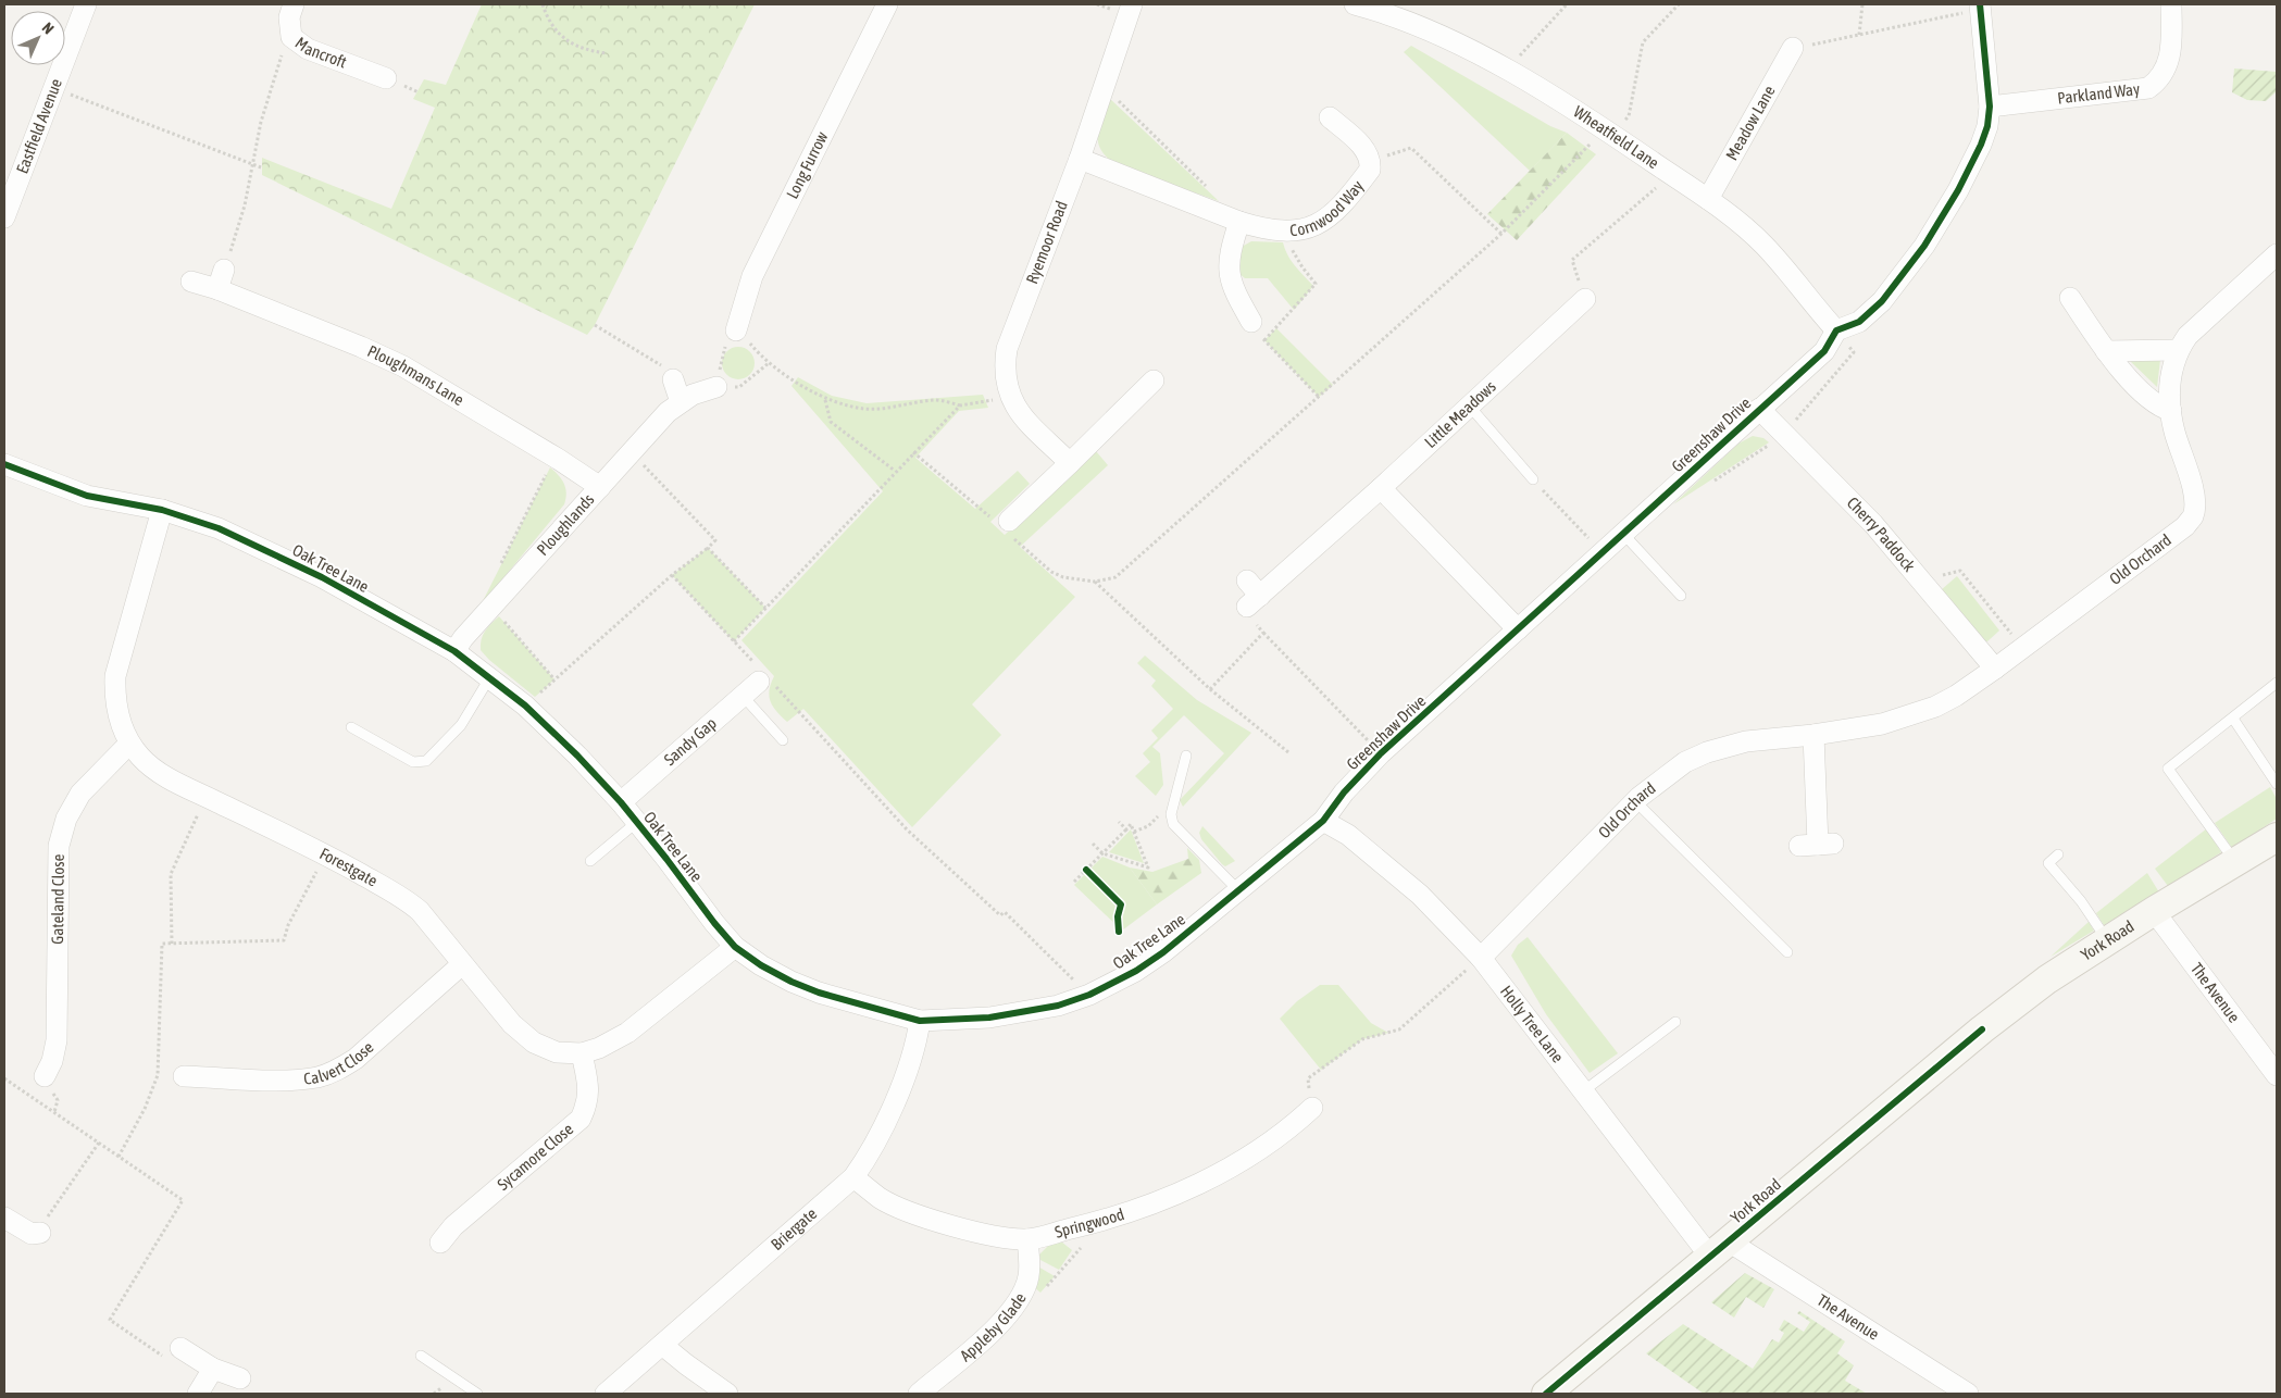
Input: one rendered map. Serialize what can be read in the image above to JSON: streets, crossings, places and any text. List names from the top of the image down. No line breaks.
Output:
{"streets":{"street":["Mancroft","Parkland Way","Meadow Lane","Eastfield Avenue","Wheatfield Lane","Long Furrow","Cornwood Way","Ryemoor Road","Ploughmans Lane","Little Meadows","Greenshaw Drive","Ploughlands","Cherry Paddock","Old Orchard","Oak Tree Lane","Sandy Gap","Forestgate","Gateland Close","York Road","The Avenue","Holly Tree Lane","Calvert Close","Sycamore Close","Springwood","Briergate","Appleby Glade"]},"crossings":[["Meadow Lane","Wheatfield Lane"],["Wheatfield Lane","Greenshaw Drive"],["Cornwood Way","Ryemoor Road"],["Ploughmans Lane","Ploughlands"],["Greenshaw Drive","Cherry Paddock"],["Greenshaw Drive","Oak Tree Lane"],["Greenshaw Drive","Holly Tree Lane"],["Ploughlands","Oak Tree Lane"],["Cherry Paddock","Old Orchard"],["Old Orchard","Holly Tree Lane"],["Oak Tree Lane","Sandy Gap"],["Oak Tree Lane","Forestgate"],["Oak Tree Lane","Holly Tree Lane"],["Oak Tree Lane","Briergate"],["Forestgate","Gateland Close"],["Forestgate","Calvert Close"],["Forestgate","Sycamore Close"],["York Road","The Avenue"],["York Road","Holly Tree Lane"],["The Avenue","Holly Tree Lane"],["Springwood","Briergate"],["Springwood","Appleby Glade"]],"north":"top right"}
